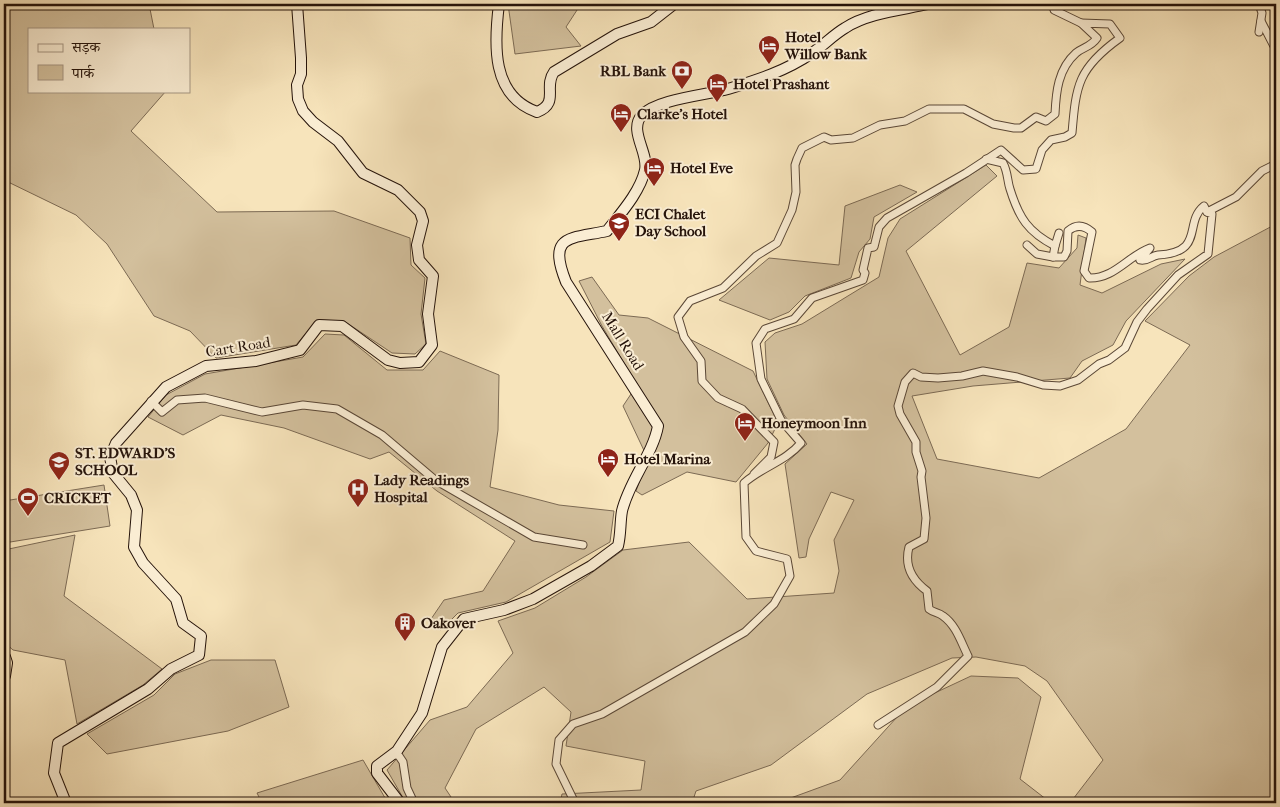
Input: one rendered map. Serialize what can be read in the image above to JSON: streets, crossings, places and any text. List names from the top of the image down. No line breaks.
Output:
{"streets":{"main road":["Mall Road","Cart Road"]},"places":{"hotel":["Hotel Willow Bank","Hotel Prashant","Clarke's Hotel","Hotel Eve","Honeymoon Inn","Hotel Marina"],"bank":["RBL Bank"],"school or university":["ECI Chalet Day School","ST. EDWARD'S SCHOOL"],"hospital":["Lady Readings Hospital"],"sports":["CRICKET"],"building":["Oakover"]},"legend":["सड़क","पार्क"]}
